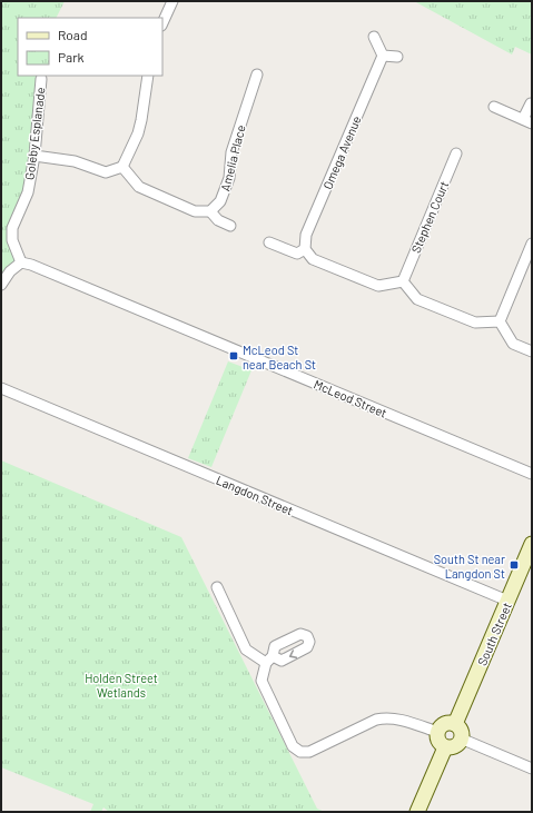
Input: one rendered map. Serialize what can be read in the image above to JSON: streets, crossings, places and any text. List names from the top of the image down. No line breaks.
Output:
{"streets":{"street":["Goleby Esplanade","Omega Avenue","Amelia Place","Stephen Court","McLeod Street","Langdon Street","South Street"]},"crossings":[["Goleby Esplanade","McLeod Street"],["Langdon Street","South Street"]],"parks":["Holden Street Wetlands"],"places":{"transit":["McLeod St near Beach St","South St near Langdon St"]},"legend":["Road","Park"]}
